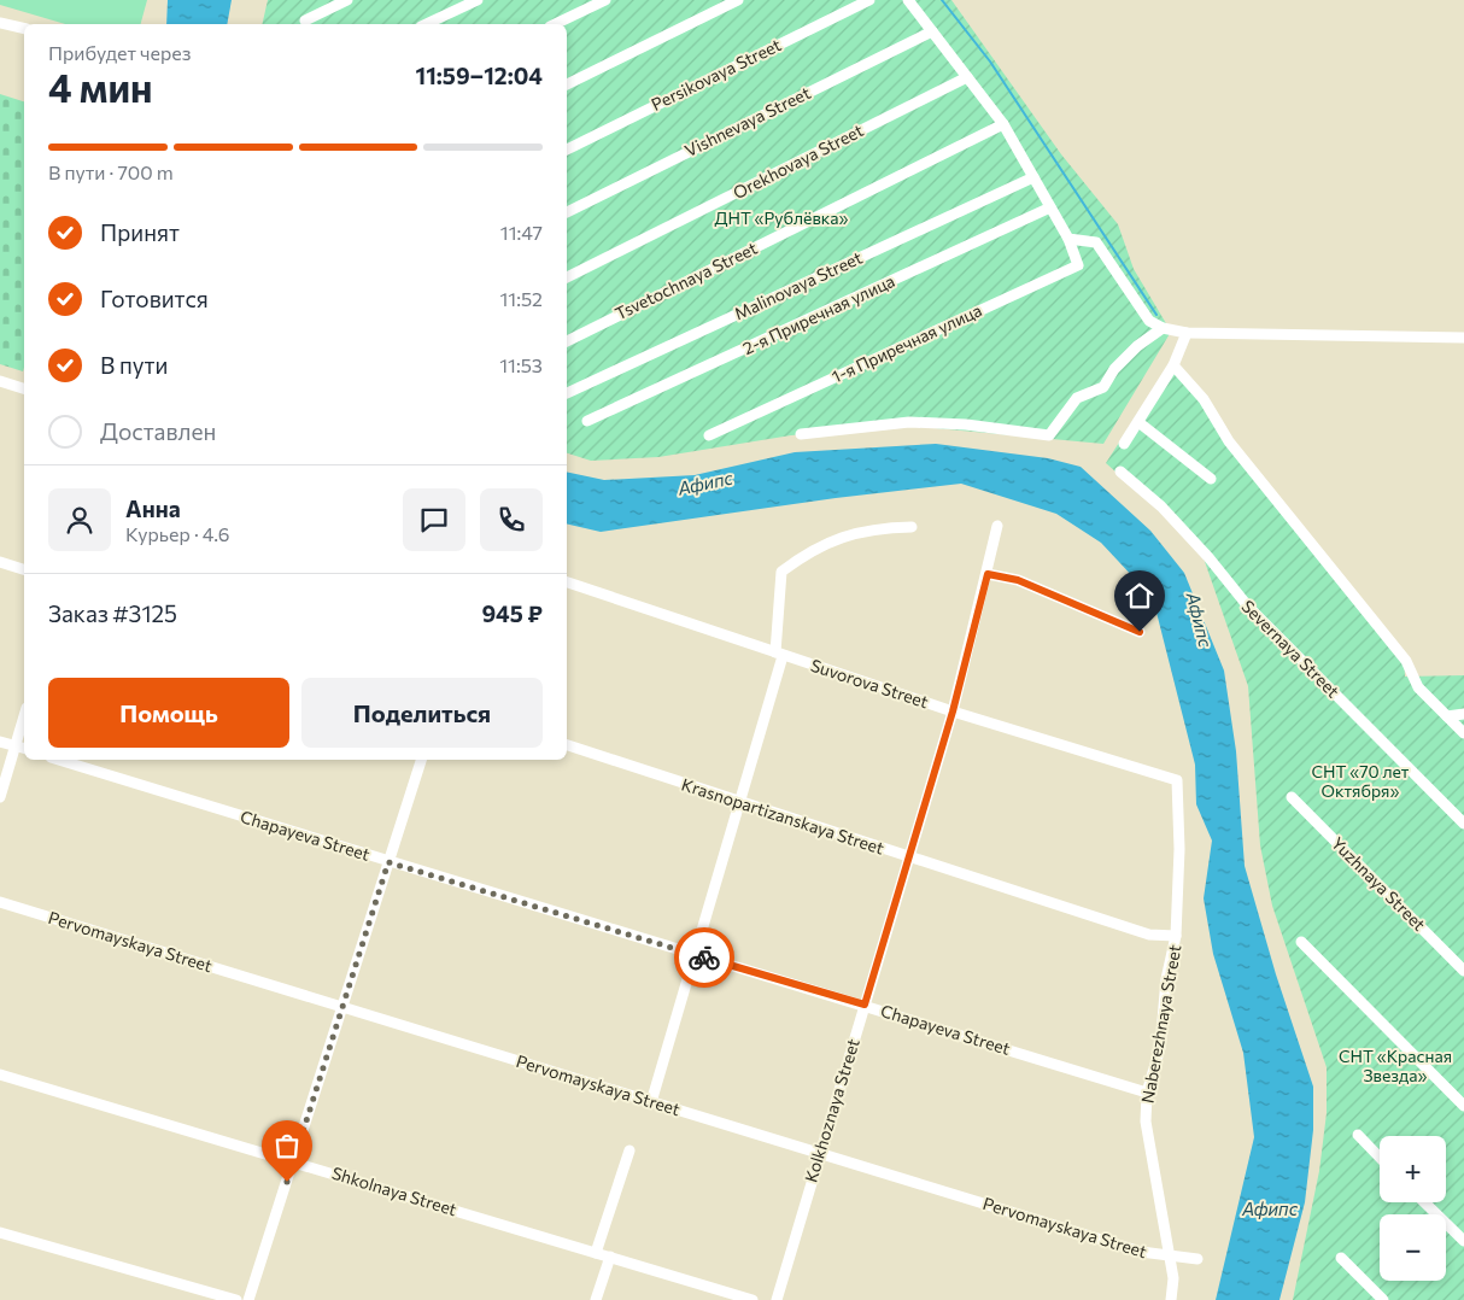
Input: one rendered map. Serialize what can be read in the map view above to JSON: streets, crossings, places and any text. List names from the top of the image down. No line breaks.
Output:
{"streets":{"street":["Persikovaya Street","Vishnevaya Street","Orekhovaya Street","Tsvetochnaya Street","Malinovaya Street","2-я Приречная улица","1-я Приречная улица","Severnaya Street","Suvorova Street","Krasnopartizanskaya Street","Chapayeva Street","Yuzhnaya Street","Pervomayskaya Street","Naberezhnaya Street","Kolkhoznaya Street","Shkolnaya Street"]},"crossings":[["Suvorova Street","Naberezhnaya Street"],["Suvorova Street","Kolkhoznaya Street"],["Krasnopartizanskaya Street","Naberezhnaya Street"],["Krasnopartizanskaya Street","Kolkhoznaya Street"],["Chapayeva Street","Naberezhnaya Street"],["Chapayeva Street","Kolkhoznaya Street"],["Pervomayskaya Street","Naberezhnaya Street"],["Pervomayskaya Street","Kolkhoznaya Street"]],"water":["Афипс"],"parks":["ДНТ «Рублёвка»","СНТ «70 лет Октября»","СНТ «Красная Звезда»"],"page":{"heading":["4 мин","Прибудет через","11:59–12:04"],"panel":["Анна","Курьер · 4.6","Заказ #3125","945 ₽"],"bar":"В пути · 700 m","list":[["Принят","11:47"],["Готовится","11:52"],["В пути","11:53"],"Доставлен"],"buttons":["Помощь","Поделиться"],"map_buttons":["+","−"]}}
